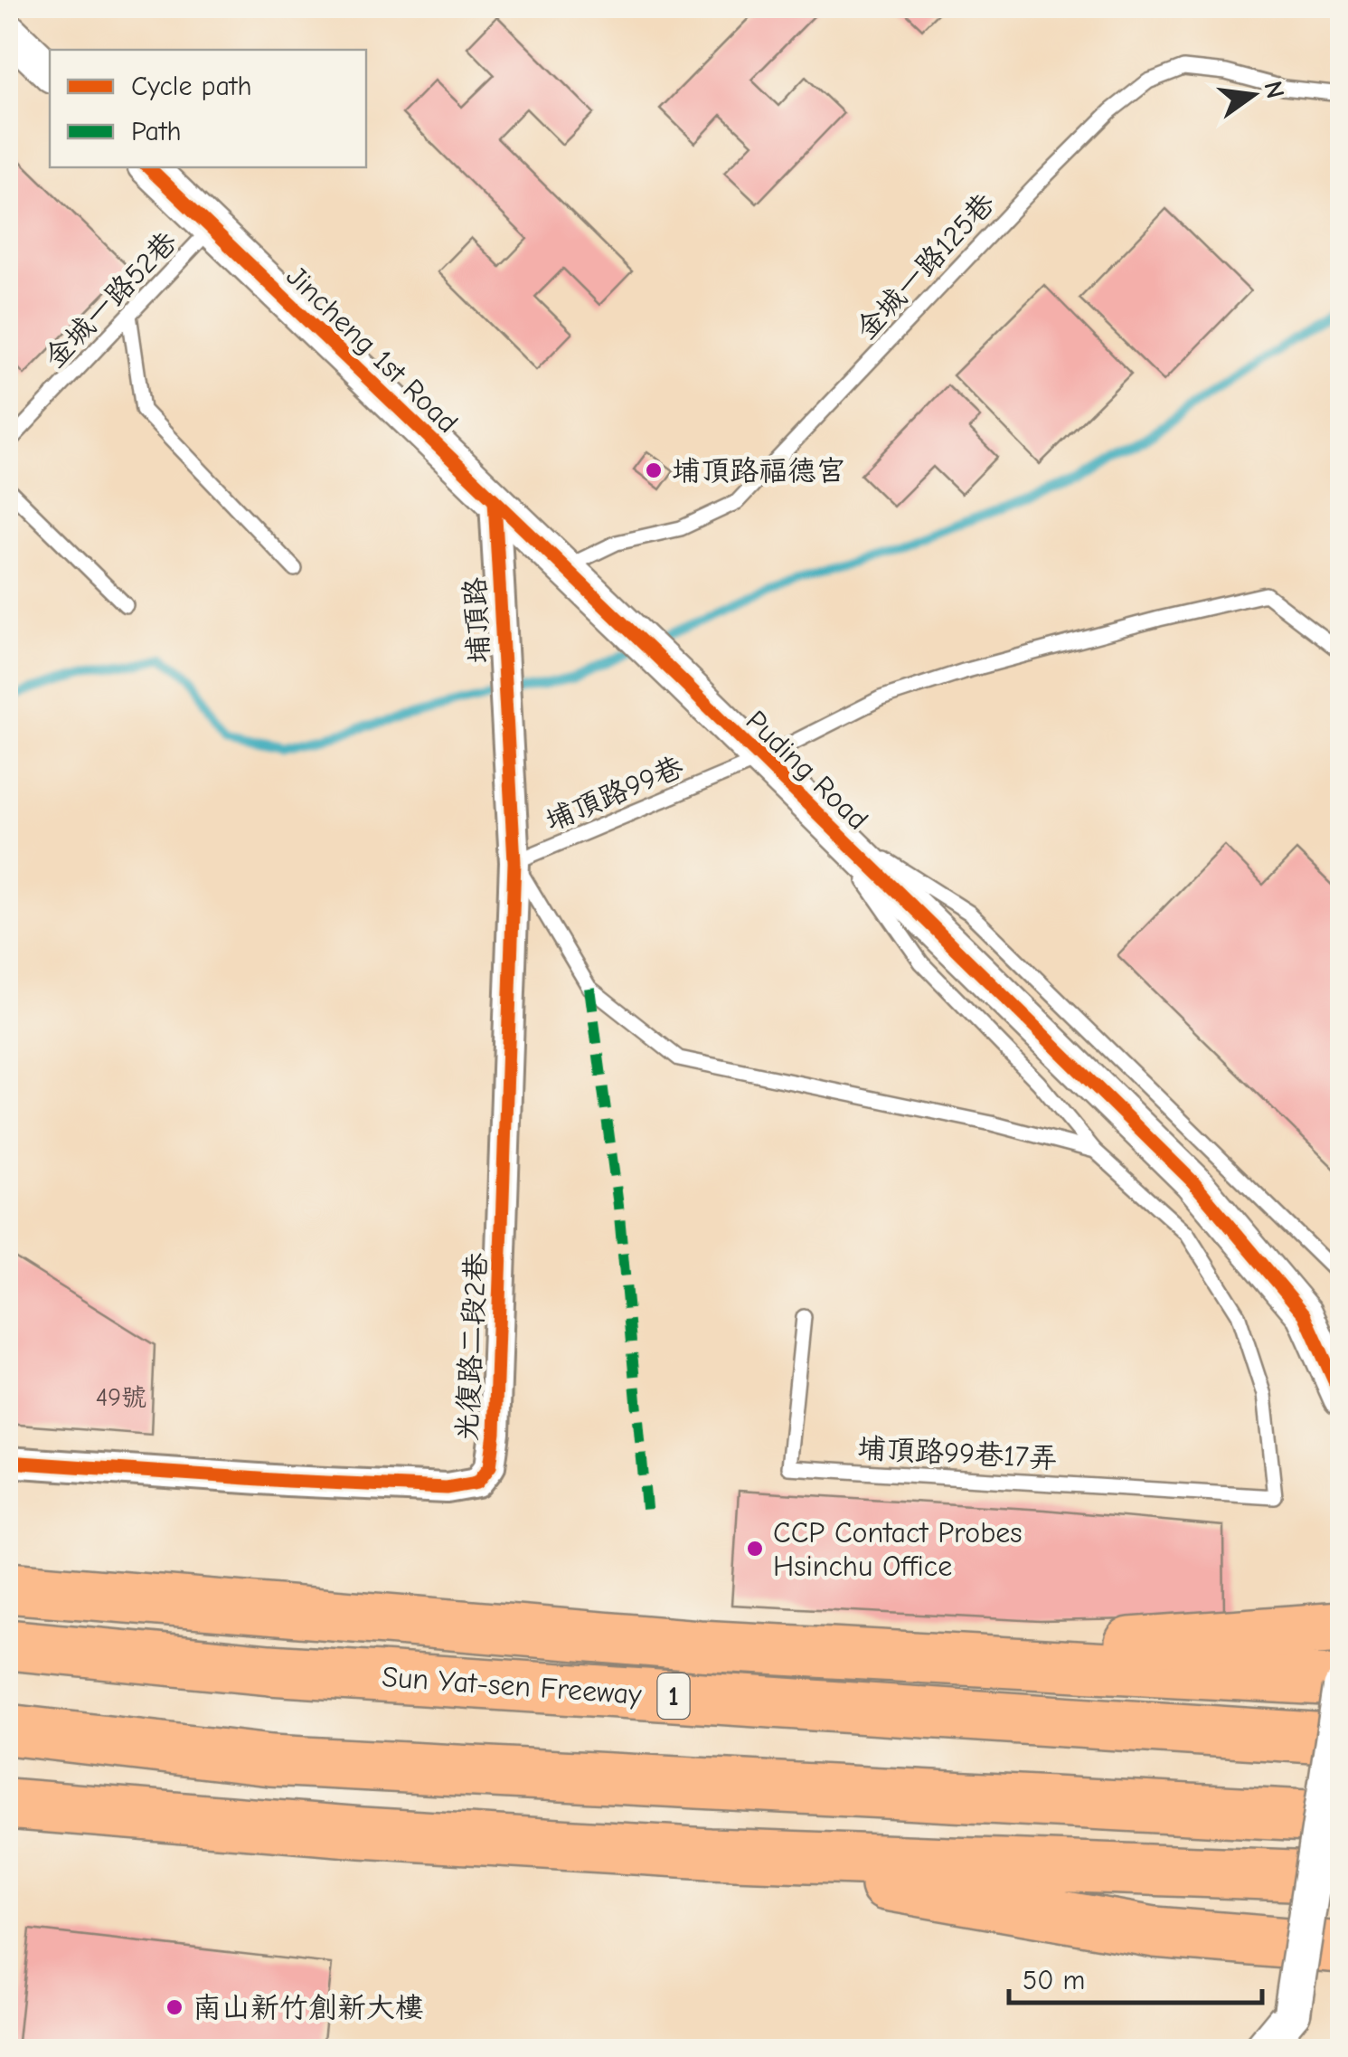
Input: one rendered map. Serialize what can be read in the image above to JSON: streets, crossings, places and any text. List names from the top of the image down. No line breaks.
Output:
{"streets":{"highway":["Sun Yat-sen Freeway","1"],"street":["Jincheng 1st Road","埔頂路","Puding Road","光復路二段2巷"],"lane":["金城一路125巷","金城一路52巷","埔頂路99巷","埔頂路99巷17弄"]},"crossings":[["金城一路125巷","Jincheng 1st Road"],["金城一路125巷","Puding Road"],["金城一路52巷","Jincheng 1st Road"],["Jincheng 1st Road","埔頂路"],["Jincheng 1st Road","Puding Road"],["埔頂路","光復路二段2巷"],["Puding Road","埔頂路99巷"],["埔頂路99巷","光復路二段2巷"]],"places":["埔頂路福德宮","CCP Contact Probes Hsinchu Office","南山新竹創新大樓"],"house_numbers":["49號"],"legend":["Cycle path","Path"],"scale_bar":"50 m","north":"right"}
